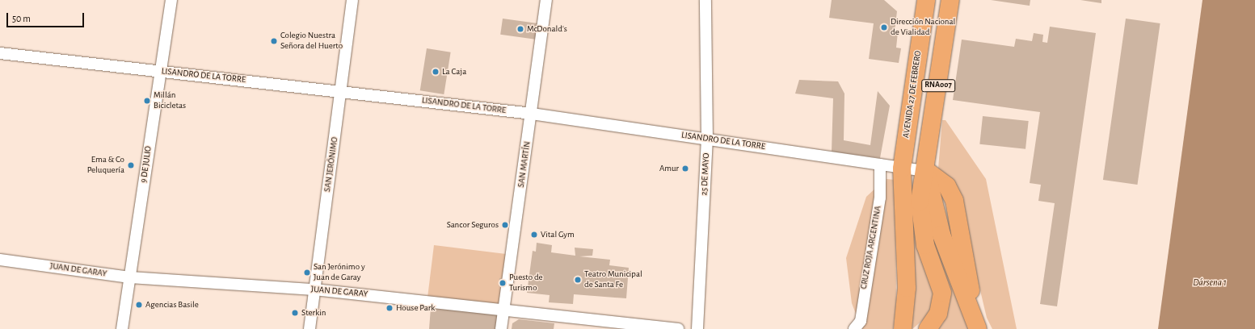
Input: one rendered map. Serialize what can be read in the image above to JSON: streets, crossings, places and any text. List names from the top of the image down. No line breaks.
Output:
{"streets":{"highway":["RNA007","AVENIDA 27 DE FEBRERO"],"street":["LISANDRO DE LA TORRE","9 DE JULIO","SAN JERÓNIMO","SAN MARTÍN","25 DE MAYO","CRUZ ROJA ARGENTINA","JUAN DE GARAY"]},"crossings":[["LISANDRO DE LA TORRE","RNA007"],["LISANDRO DE LA TORRE","AVENIDA 27 DE FEBRERO"],["LISANDRO DE LA TORRE","9 DE JULIO"],["LISANDRO DE LA TORRE","SAN JERÓNIMO"],["LISANDRO DE LA TORRE","SAN MARTÍN"],["LISANDRO DE LA TORRE","25 DE MAYO"],["LISANDRO DE LA TORRE","CRUZ ROJA ARGENTINA"],["RNA007","AVENIDA 27 DE FEBRERO"],["9 DE JULIO","JUAN DE GARAY"],["SAN JERÓNIMO","JUAN DE GARAY"],["SAN MARTÍN","JUAN DE GARAY"]],"water":["Dársena 1"],"places":["Dirección Nacional de Vialidad","McDonald's","Colegio Nuestra Señora del Huerto","La Caja","Millán Bicicletas","Ema & Co Peluquería","Amur","Sancor Seguros","Vital Gym","San Jerónimo y Juan de Garay","Teatro Municipal de Santa Fe","Puesto de Turismo","Agencias Basile","House Park","Sterkin"],"scale_bar":"50 m"}
